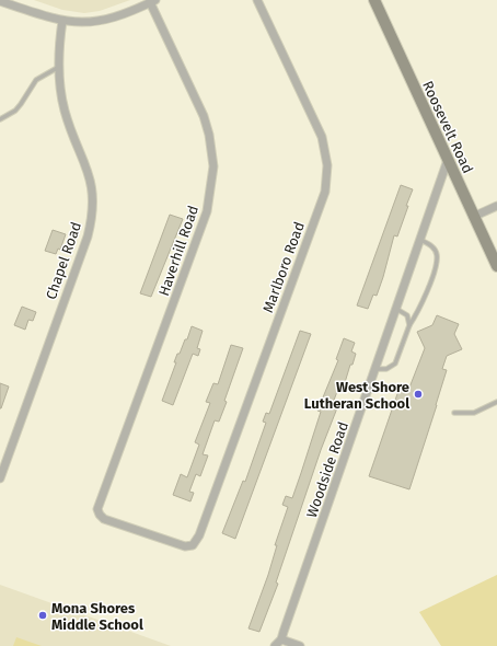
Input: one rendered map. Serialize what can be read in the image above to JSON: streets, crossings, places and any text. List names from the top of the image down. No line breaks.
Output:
{"streets":{"street":["Roosevelt Road","Haverhill Road","Chapel Road","Marlboro Road","Woodside Road"]},"crossings":[["Roosevelt Road","Woodside Road"],["Haverhill Road","Marlboro Road"]],"places":["West Shore Lutheran School","Mona Shores Middle School"]}
